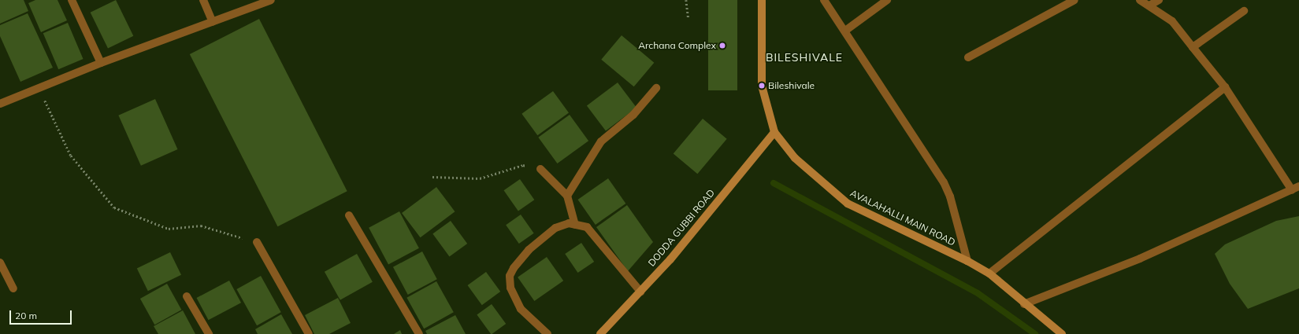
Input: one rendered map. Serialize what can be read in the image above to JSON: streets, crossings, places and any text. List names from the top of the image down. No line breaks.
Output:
{"streets":{"main road":["AVALAHALLI MAIN ROAD","DODDA GUBBI ROAD"]},"crossings":[["AVALAHALLI MAIN ROAD","DODDA GUBBI ROAD"]],"districts":["BILESHIVALE"],"places":["Archana Complex","Bileshivale"],"scale_bar":"20 m"}
